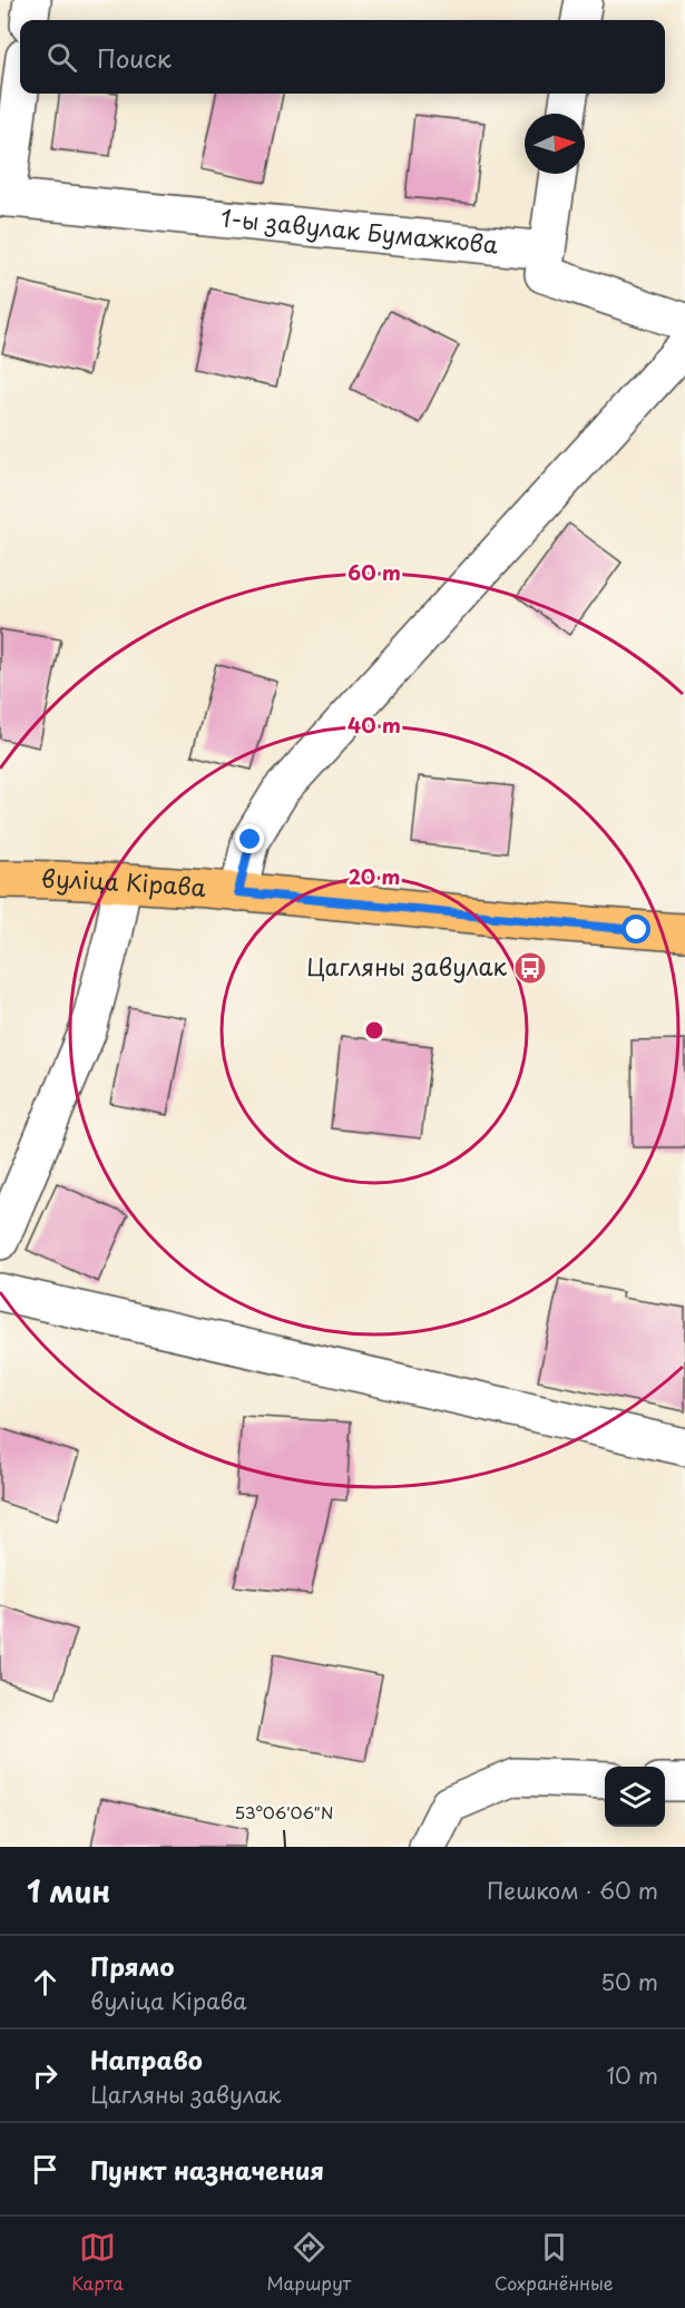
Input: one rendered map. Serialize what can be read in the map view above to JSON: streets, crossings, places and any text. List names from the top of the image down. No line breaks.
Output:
{"streets":{"main road":["вуліца Кірава"],"street":["1-ы завулак Бумажкова"]},"places":{"bus stop":["Цагляны завулак"]},"north":"right","page":{"search":"Поиск","heading":["1 мин","Пешком · 60 m"],"list":[["Прямо","вуліца Кірава","50 m"],["Направо","Цагляны завулак","10 m"],"Пункт назначения"],"nav":["Карта","Маршрут","Сохранённые"]},"coordinates":["53°06'06\"N"],"rings":["60 m","40 m","20 m"]}
